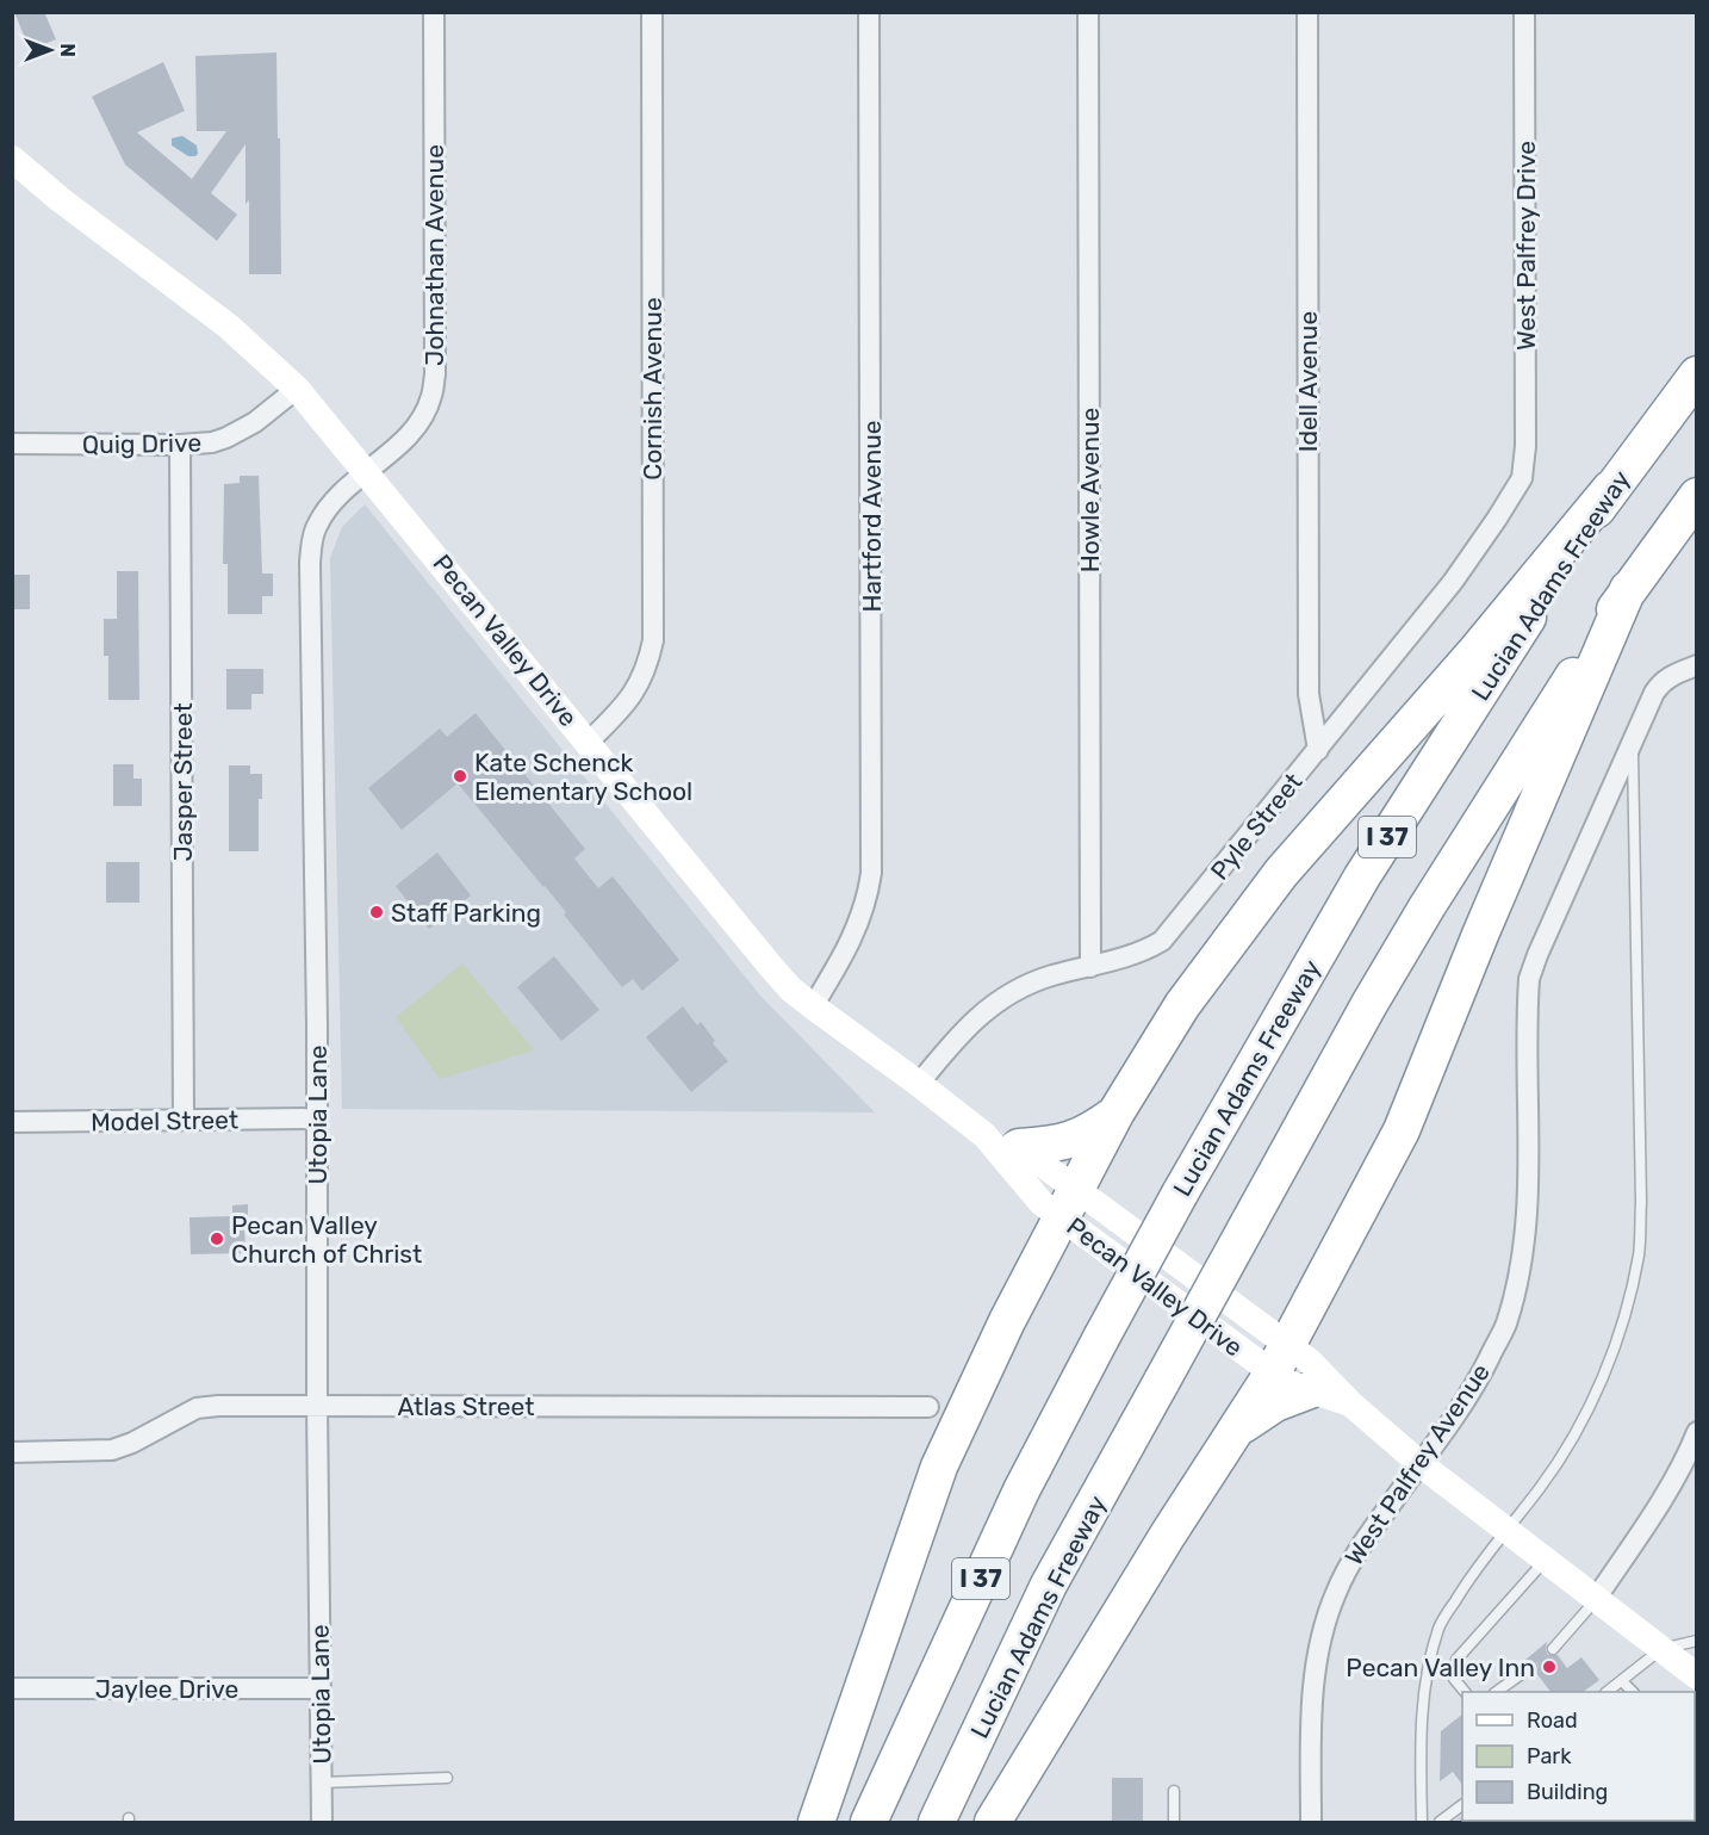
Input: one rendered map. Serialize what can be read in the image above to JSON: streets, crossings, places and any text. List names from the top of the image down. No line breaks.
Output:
{"streets":{"highway":["Lucian Adams Freeway","I 37"],"main road":["Pecan Valley Drive"],"street":["West Palfrey Drive","Johnathan Avenue","Idell Avenue","Cornish Avenue","Quig Drive","Howle Avenue","Hartford Avenue","Jasper Street","Pyle Street","Utopia Lane","Model Street","Atlas Street","West Palfrey Avenue","Jaylee Drive"]},"crossings":[["West Palfrey Drive","Pyle Street"],["Johnathan Avenue","Pecan Valley Drive"],["Johnathan Avenue","Utopia Lane"],["Idell Avenue","Pyle Street"],["Cornish Avenue","Pecan Valley Drive"],["Quig Drive","Pecan Valley Drive"],["Quig Drive","Jasper Street"],["Howle Avenue","Pyle Street"],["Hartford Avenue","Pecan Valley Drive"],["Pecan Valley Drive","Pyle Street"],["Pecan Valley Drive","Utopia Lane"],["Pecan Valley Drive","West Palfrey Avenue"],["Jasper Street","Model Street"],["Utopia Lane","Model Street"],["Utopia Lane","Atlas Street"],["Utopia Lane","Jaylee Drive"]],"places":["Kate Schenck Elementary School","Staff Parking","Pecan Valley Church of Christ","Pecan Valley Inn"],"legend":["Road","Park","Building"],"north":"right"}
